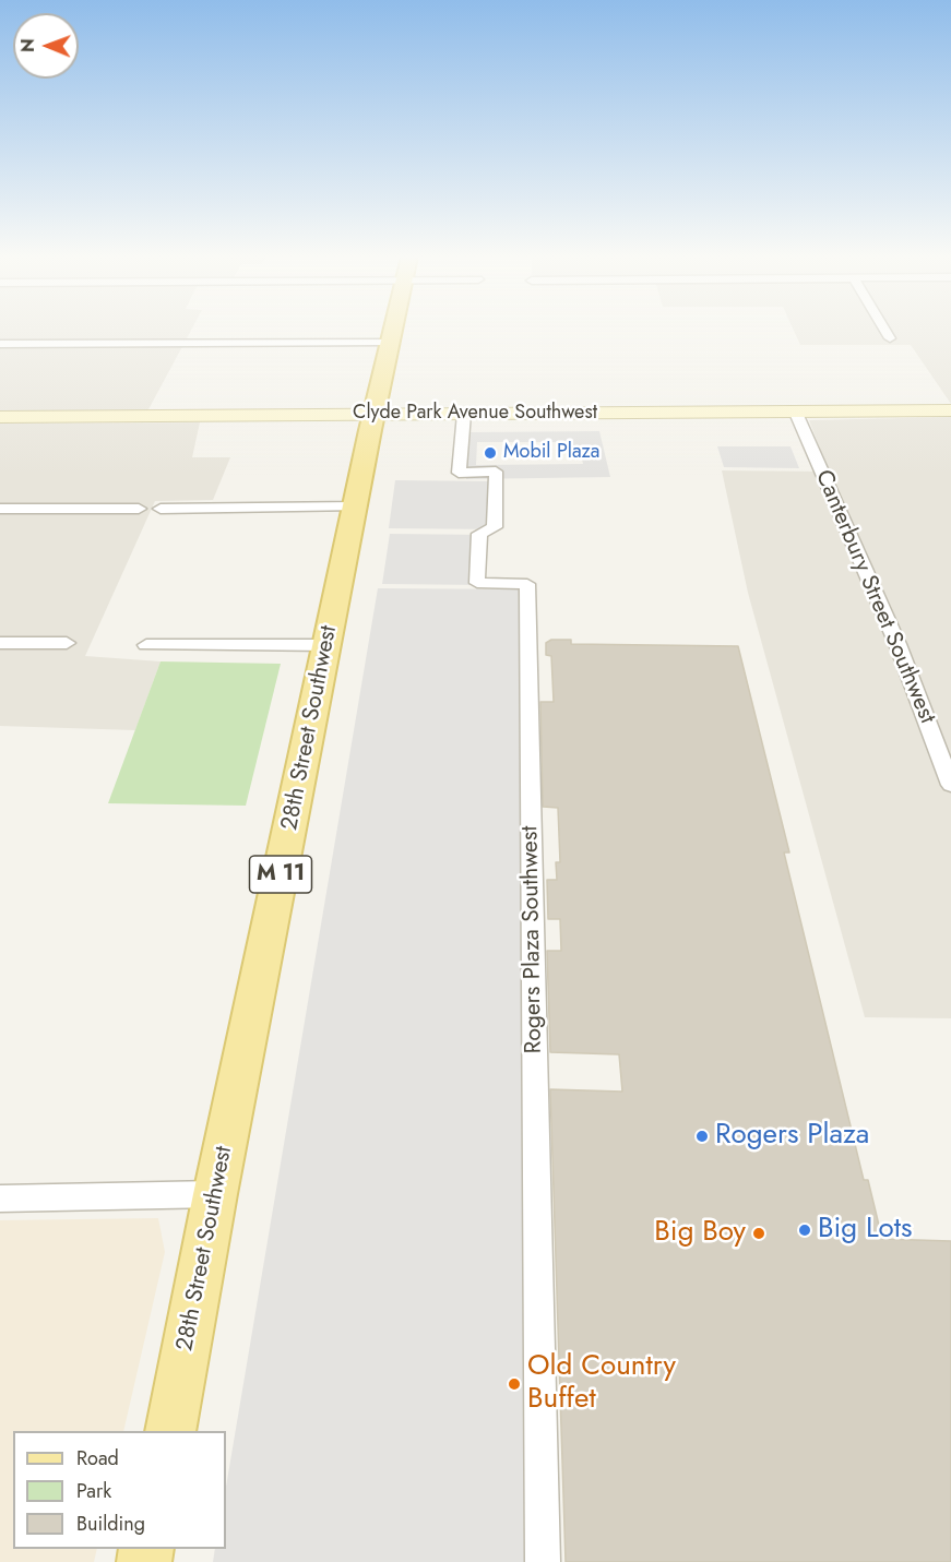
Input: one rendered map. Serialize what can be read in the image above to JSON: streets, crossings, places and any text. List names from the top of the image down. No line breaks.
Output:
{"streets":{"main road":["Clyde Park Avenue Southwest","28th Street Southwest","M 11"],"street":["Canterbury Street Southwest","Rogers Plaza Southwest"]},"crossings":[["Clyde Park Avenue Southwest","Canterbury Street Southwest"],["Clyde Park Avenue Southwest","28th Street Southwest"],["Clyde Park Avenue Southwest","Rogers Plaza Southwest"]],"places":["Mobil Plaza","Rogers Plaza","Big Lots","Big Boy","Old Country Buffet"],"legend":["Road","Park","Building"],"north":"left"}
